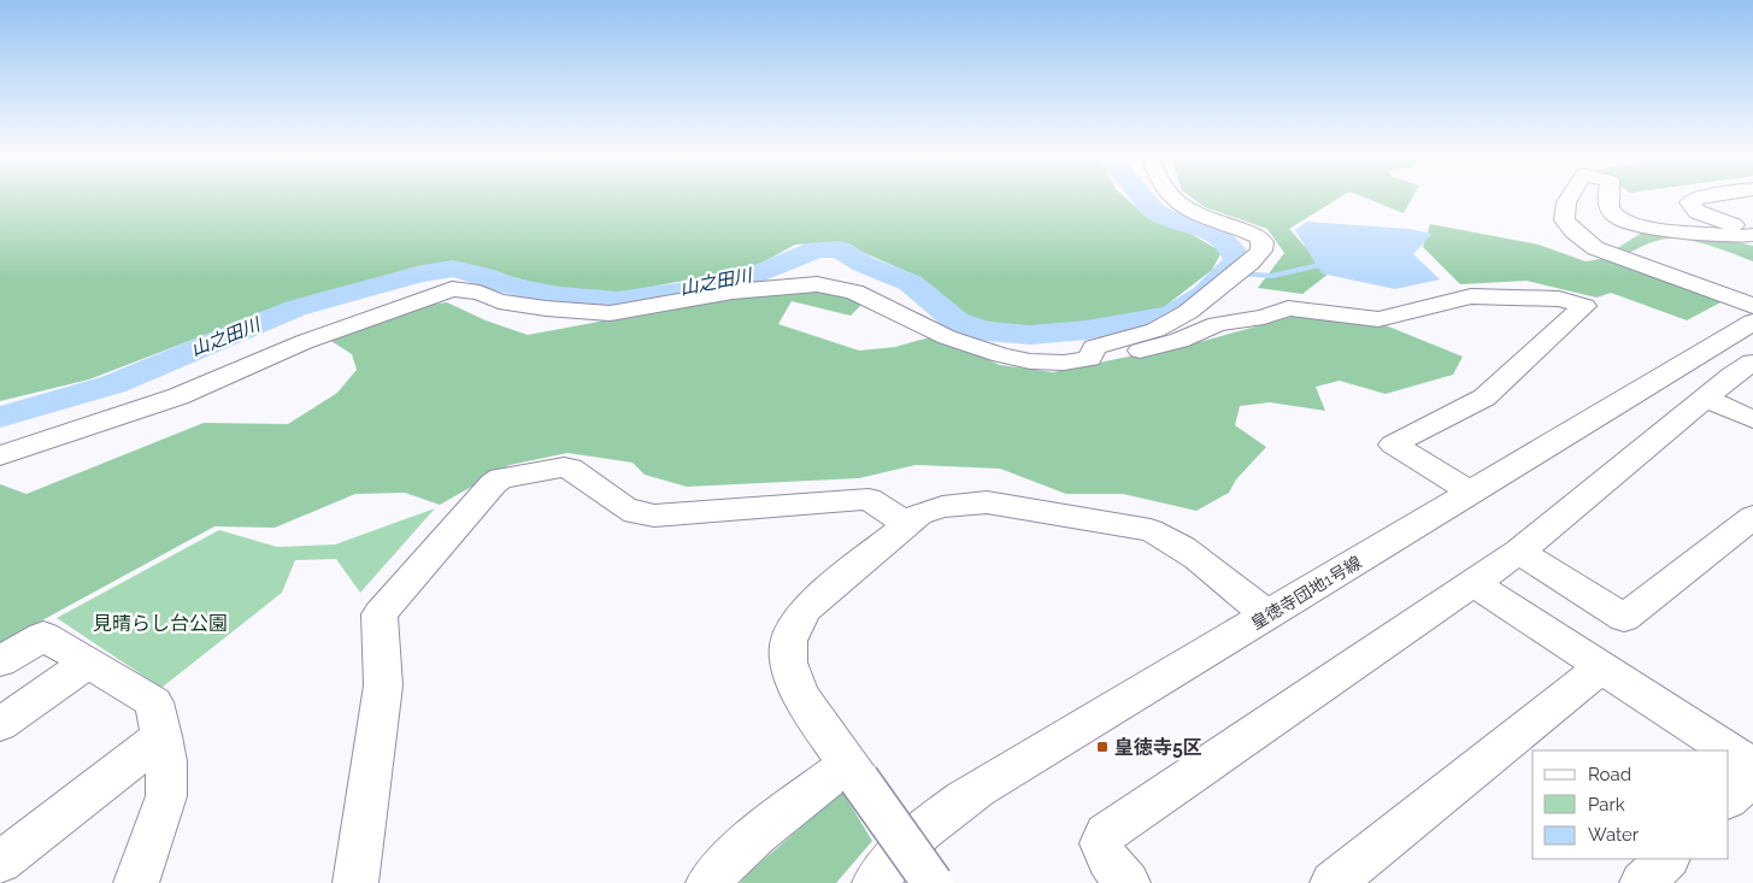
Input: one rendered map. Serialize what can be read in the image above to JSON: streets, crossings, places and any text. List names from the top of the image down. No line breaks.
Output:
{"streets":{"street":["皇徳寺団地1号線"]},"water":["山之田川"],"parks":["見晴らし台公園"],"places":{"transit":["皇徳寺5区"]},"legend":["Road","Park","Water"]}
